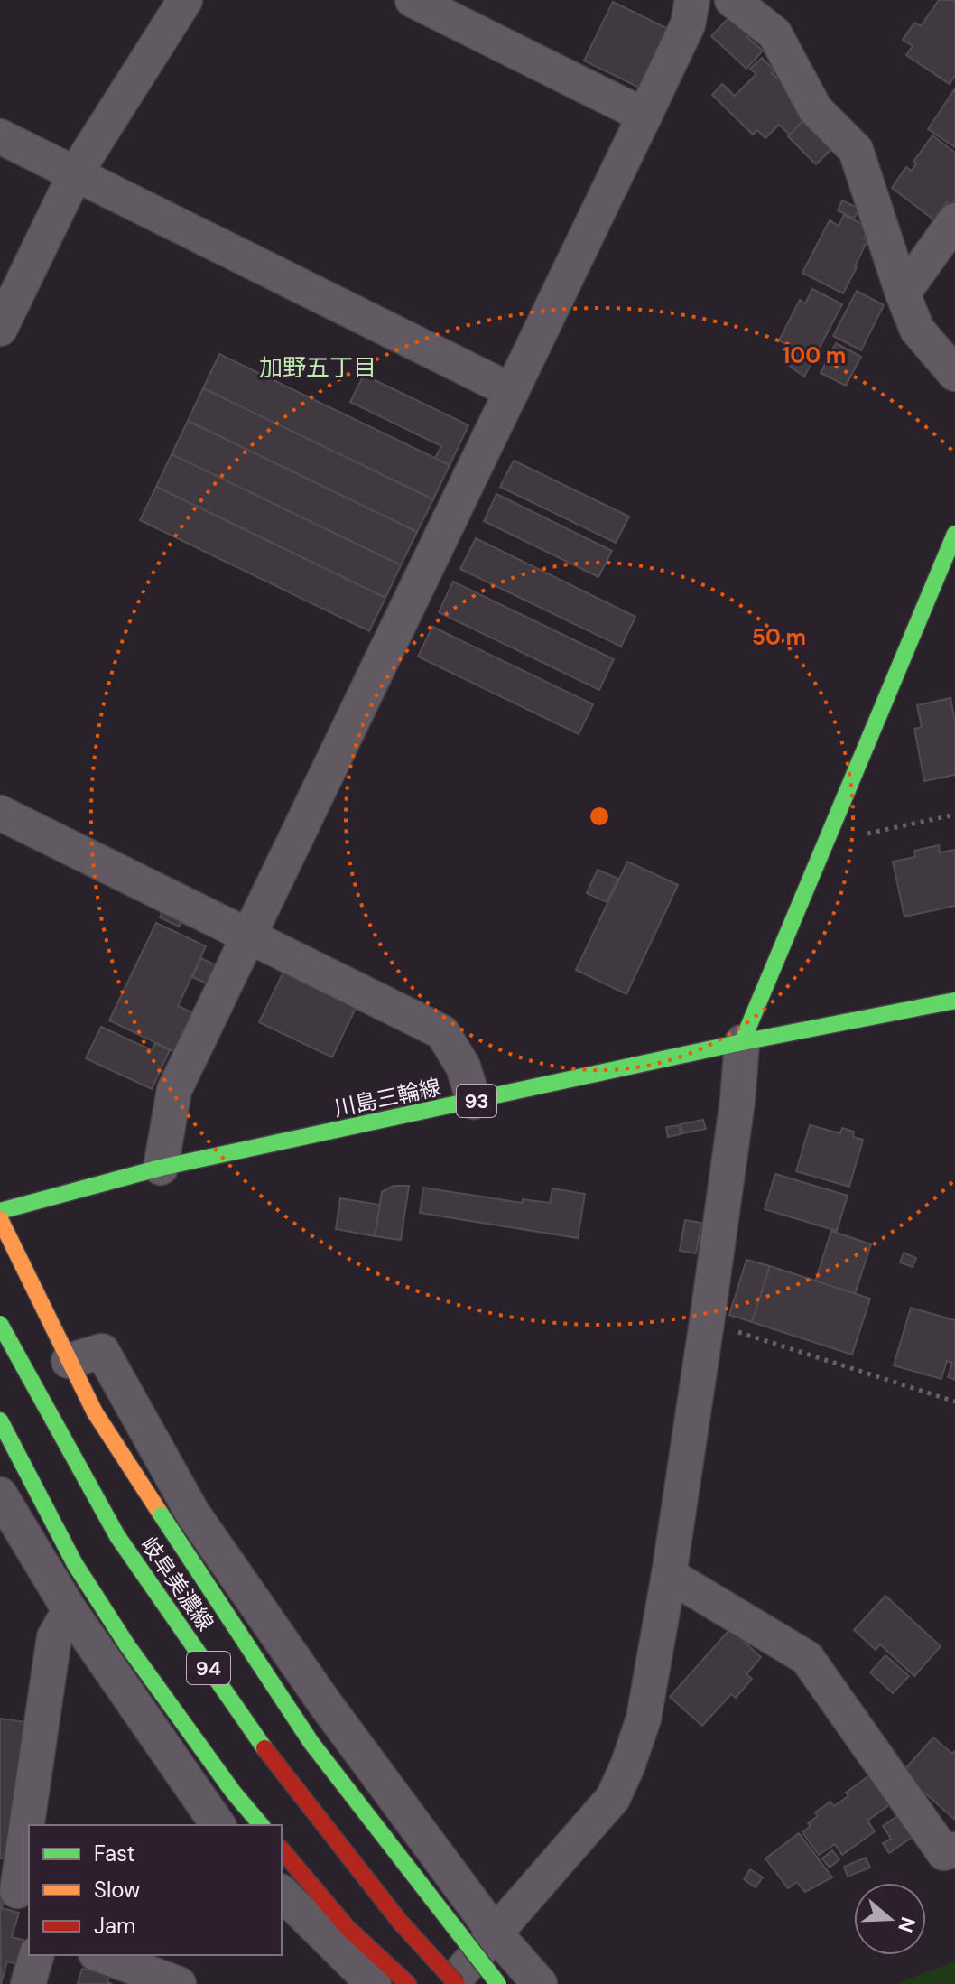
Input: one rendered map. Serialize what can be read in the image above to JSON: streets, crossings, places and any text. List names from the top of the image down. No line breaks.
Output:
{"streets":{"main road":["川島三輪線","93","岐阜美濃線","94"]},"districts":["加野五丁目"],"legend":["Fast","Slow","Jam"],"north":"right","rings":["100 m","50 m"]}
